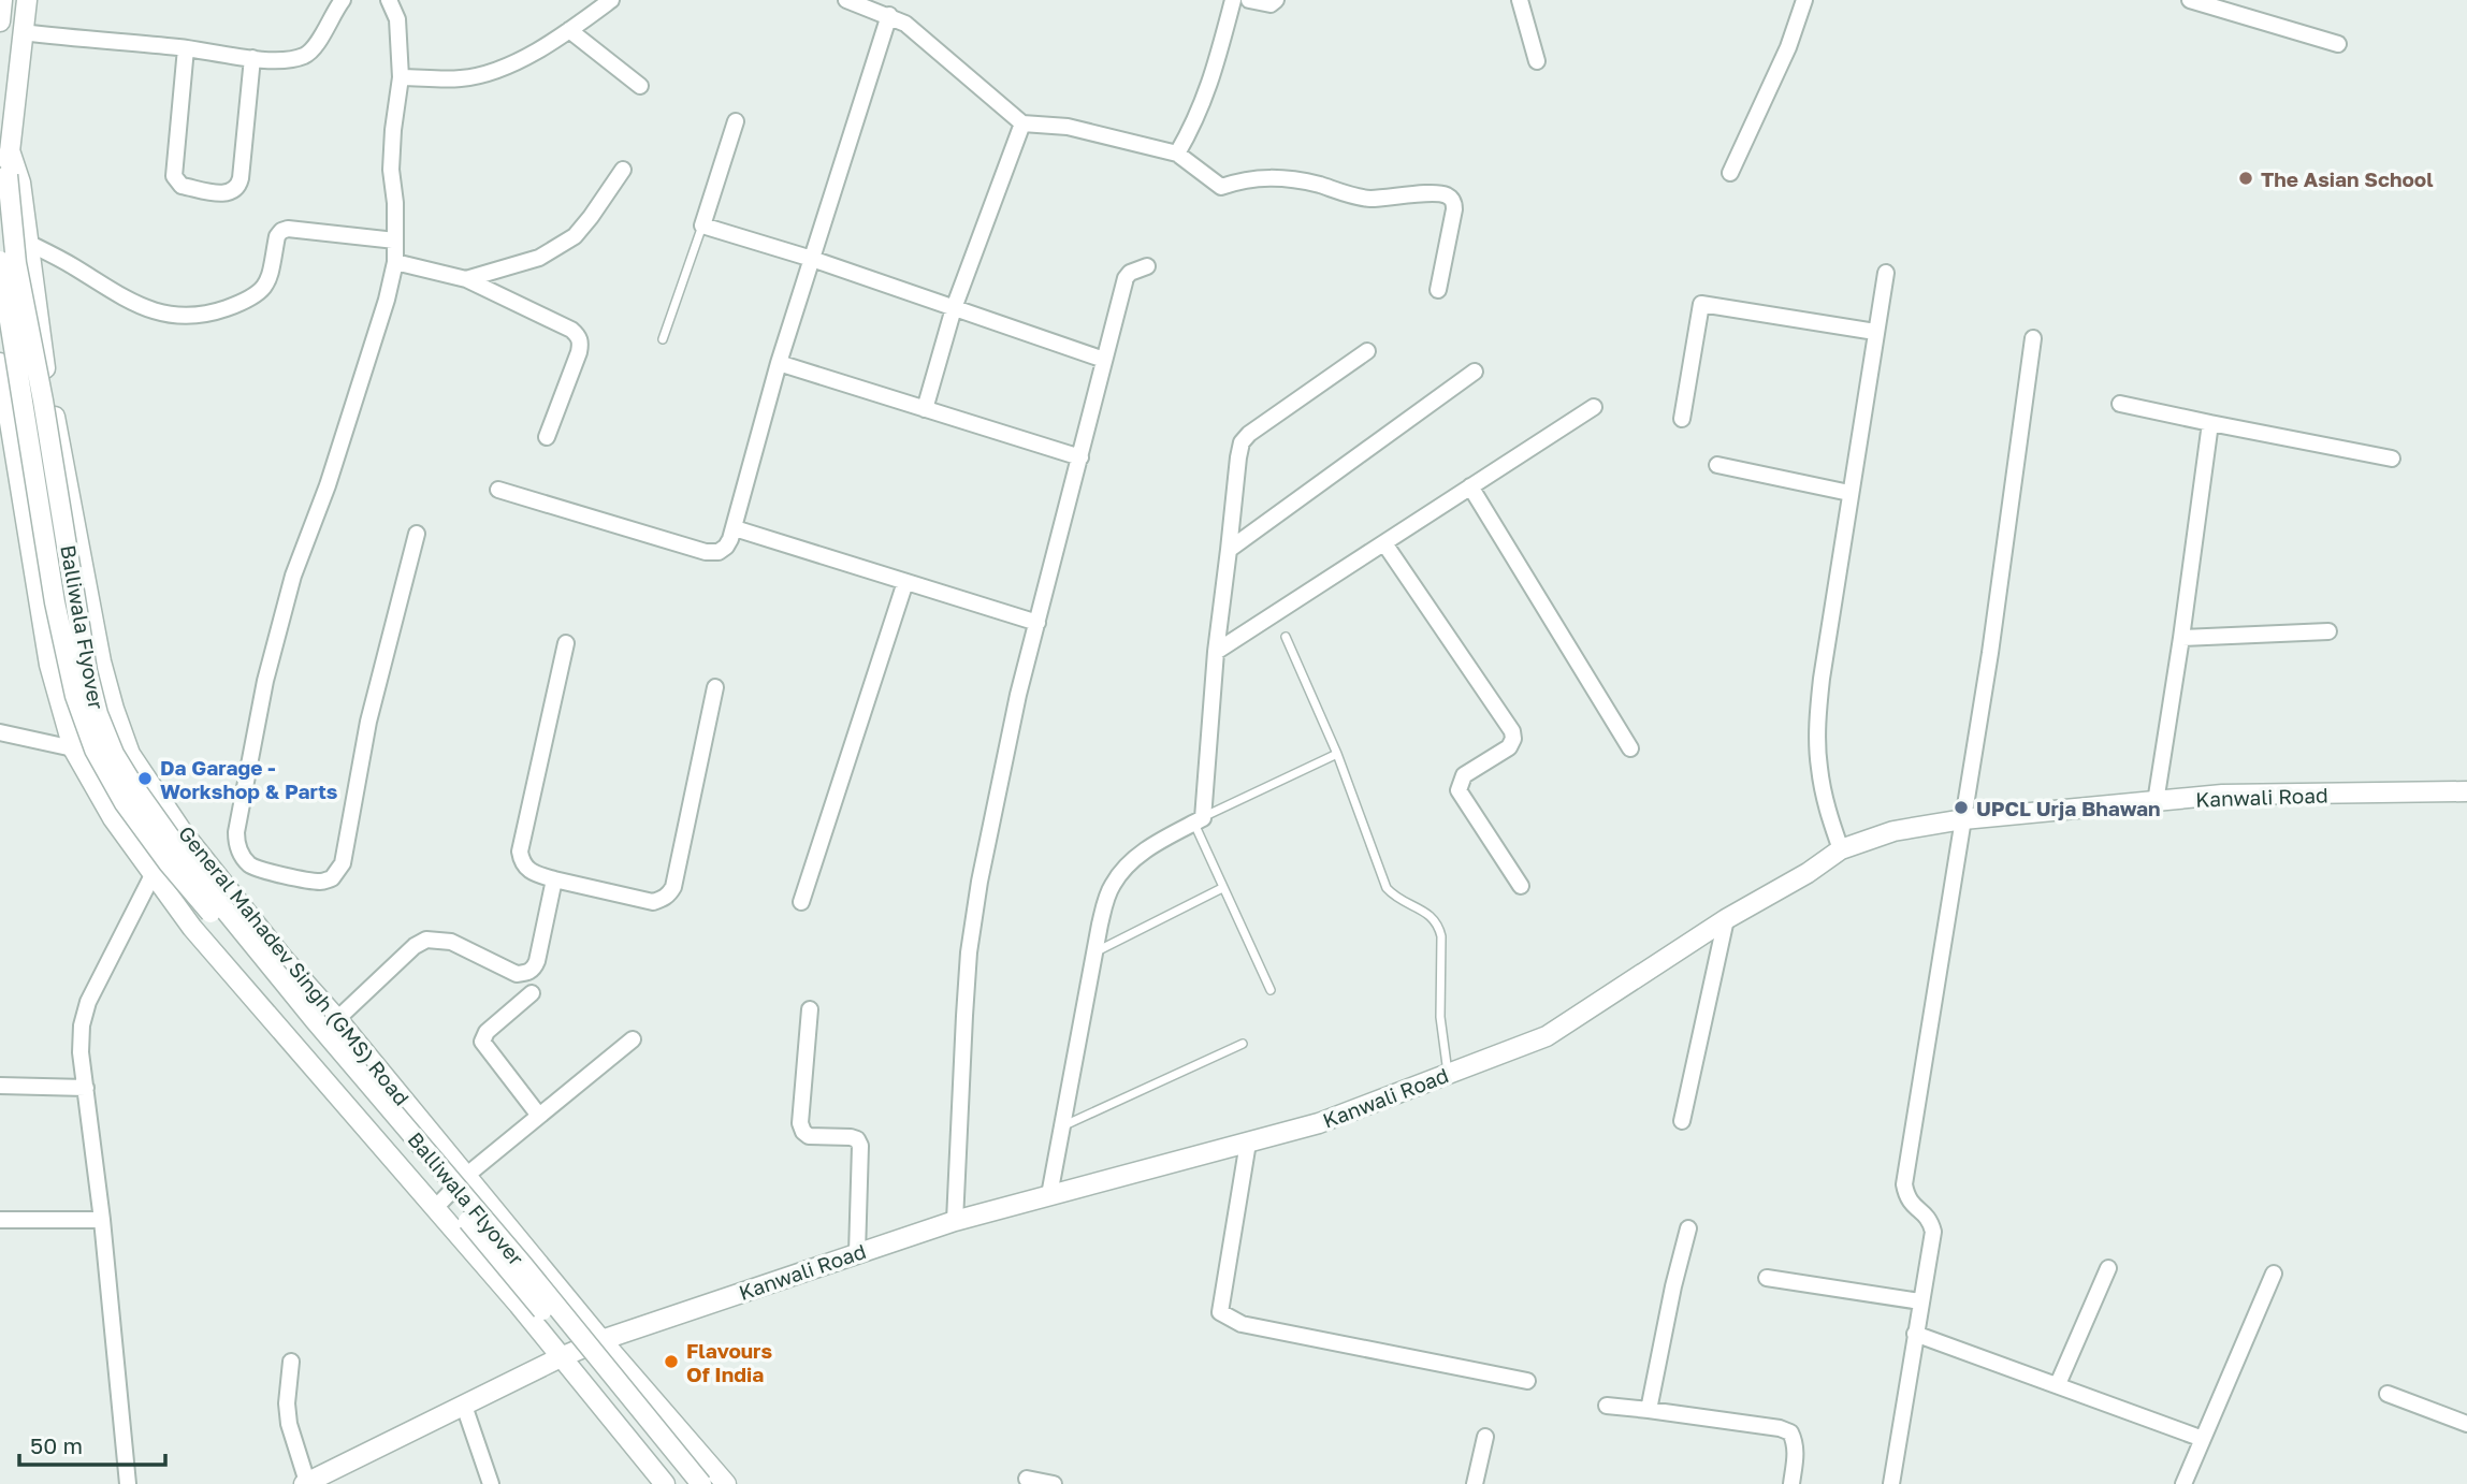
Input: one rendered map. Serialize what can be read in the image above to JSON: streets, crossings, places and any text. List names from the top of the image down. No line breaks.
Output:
{"streets":{"street":["Balliwala Flyover","Kanwali Road","General Mahadev Singh (GMS) Road"]},"crossings":[["Balliwala Flyover","General Mahadev Singh (GMS) Road"],["Kanwali Road","General Mahadev Singh (GMS) Road"]],"places":["The Asian School","Da Garage - Workshop & Parts","UPCL Urja Bhawan","Flavours Of India"],"scale_bar":"50 m"}
